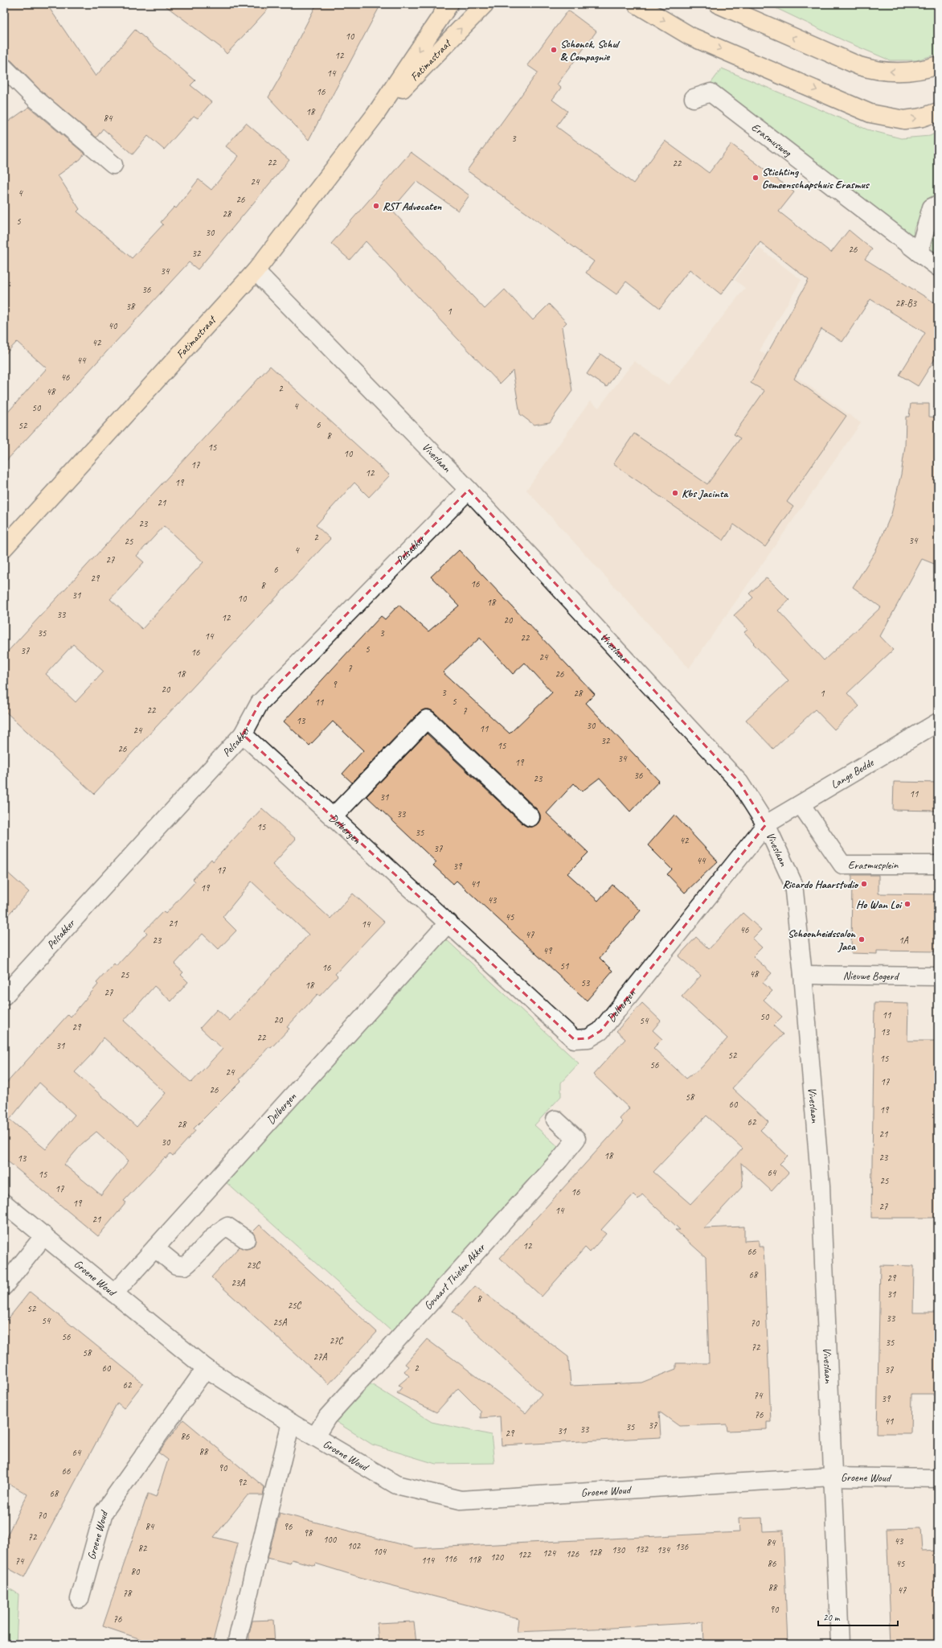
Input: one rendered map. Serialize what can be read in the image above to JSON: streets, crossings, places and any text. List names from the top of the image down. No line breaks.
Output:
{"streets":{"main road":["Fatimastraat"],"street":["Erasmusweg","Viveslaan","Pelsakker","Lange Bedde","Delbergen","Erasmusplein","Nieuwe Bogerd","Govaart Thielen Akker","Groene Woud"]},"crossings":[["Fatimastraat","Viveslaan"],["Viveslaan","Pelsakker"],["Viveslaan","Lange Bedde"],["Viveslaan","Delbergen"],["Viveslaan","Nieuwe Bogerd"],["Viveslaan","Groene Woud"],["Pelsakker","Delbergen"],["Lange Bedde","Delbergen"],["Lange Bedde","Erasmusplein"],["Delbergen","Groene Woud"],["Govaart Thielen Akker","Groene Woud"]],"places":["Schonck, Schul & Compagnie","Stichting Gemeenschapshuis Erasmus","RST Advocaten","Kbs Jacinta","Ricardo Haarstudio","Ho Wan Loi","Schoonheidssalon Jaca"],"house_numbers":["10","12","14","16","18","84","3","22","22","24","4","26","28","5","30","26","32","34","36","28-B3","38","1","40","42","44","46","2","48","4","50","6","52","8","15","10","17","12","19","21","23","2","34","25","4","27","6","29","16","8","31","10","18","33","12","20","35","3","14","22","5","37","16","24","7","18","26","9","20","3","28","1","5","11","22","7","13","30","11","24","32","15","26","34","19","36","23","11","31","33","15","35","42","37","44","39","17","41","19","43","45","21","14","46","47","23","1A","49","51","16","48","25","53","18","27","11","50","20","54","29","13","22","31","52","15","56","24","17","26","58","60","19","62","28","21","30","18","23","13","64","15","25","17","16","19","27","14","21","12","66","23C","68","29","23A","31","8","25C","52","33","54","25A","70","56","27C","35","72","58","27A","60","2","37","62","74","39","76","41","37","35","33","31","29","86","88","64","90","66","92","68","70","84","96","98","72","100","43","84","102","136","82","132","130","134","104","128","124","126","122","120","116","118","114","74","86","45","80","88","47","78","90","76"],"scale_bar":"20 m"}
